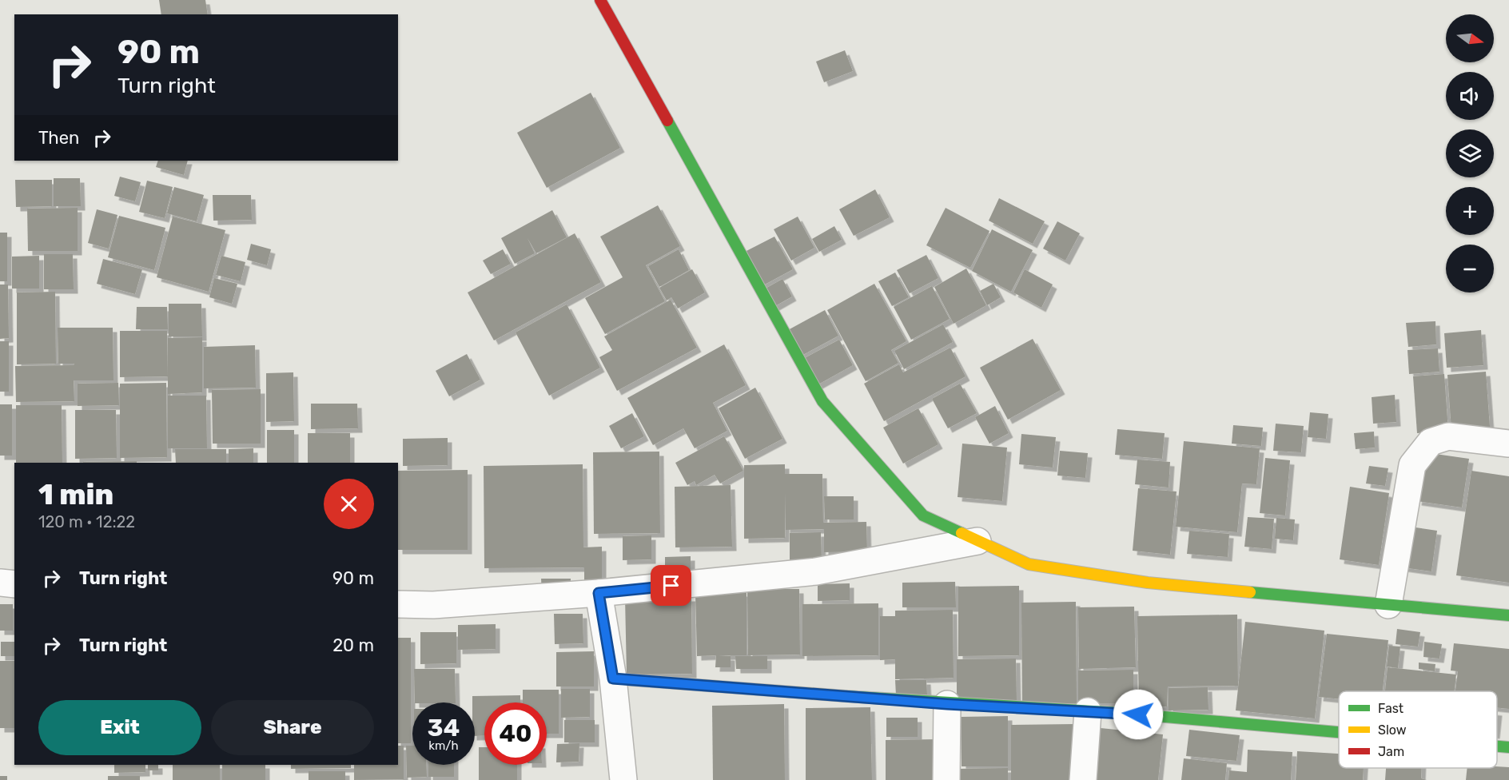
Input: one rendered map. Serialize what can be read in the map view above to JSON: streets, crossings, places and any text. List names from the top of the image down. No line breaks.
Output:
{"legend":["Fast","Slow","Jam"],"north":"right","page":{"map_buttons":["+","−"],"turn":["90 m","Turn right"],"then":"Then","heading":["1 min","120 m · 12:22"],"list":[{"name":"Turn right","value":"90 m"},{"name":"Turn right","value":"20 m"}],"buttons":["Exit","Share"],"speed":"34 km/h","limit":"40"}}
